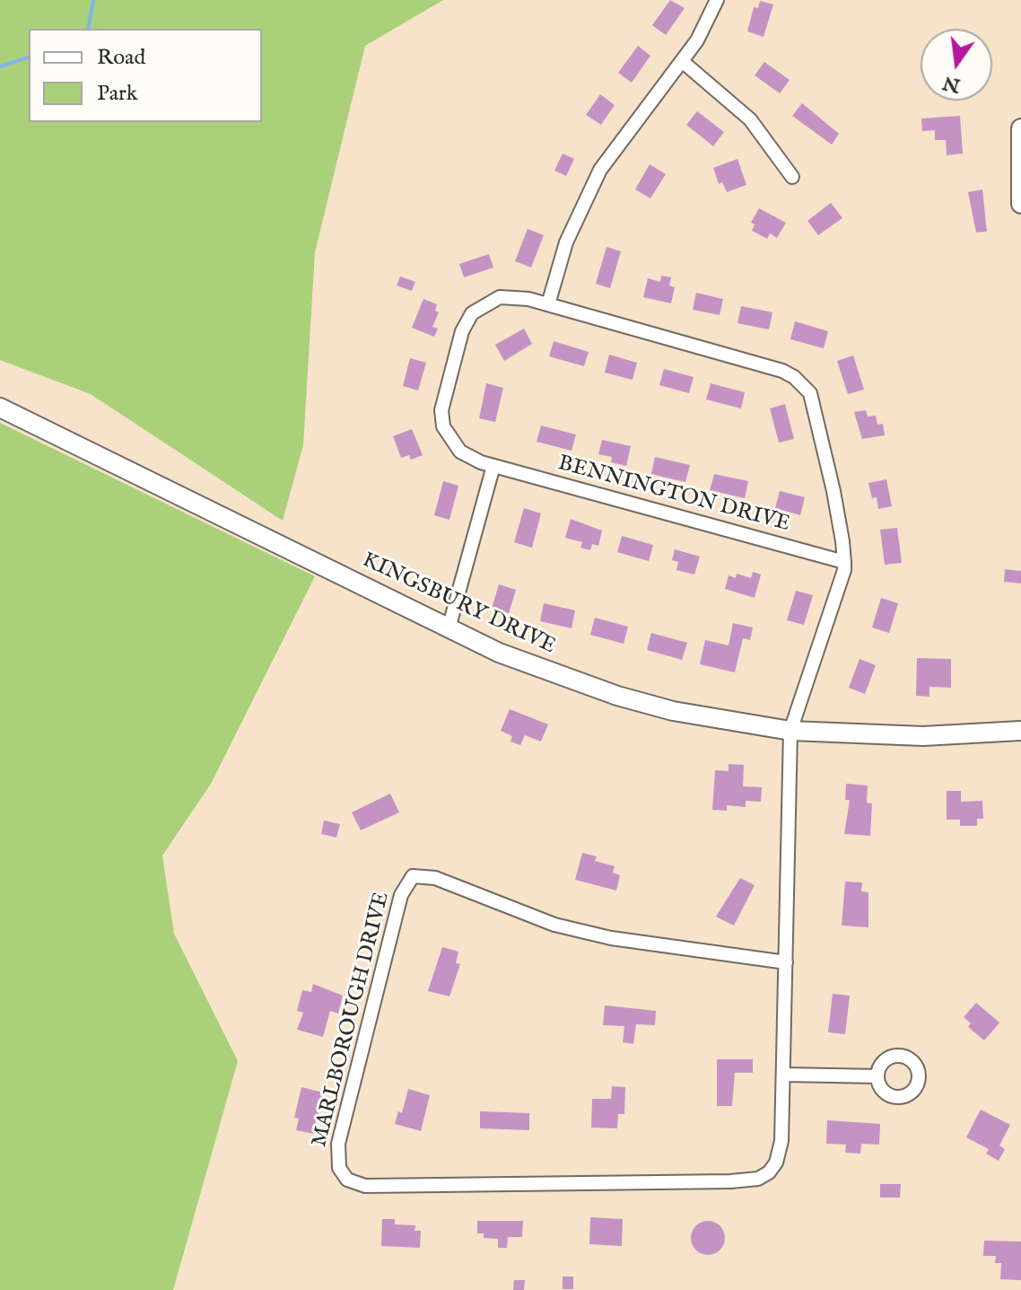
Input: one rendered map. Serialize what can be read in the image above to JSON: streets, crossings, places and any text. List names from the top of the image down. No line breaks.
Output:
{"streets":{"street":["BENNINGTON DRIVE","KINGSBURY DRIVE","MARLBOROUGH DRIVE"]},"crossings":[["BENNINGTON DRIVE","MARLBOROUGH DRIVE"],["KINGSBURY DRIVE","MARLBOROUGH DRIVE"]],"legend":["Road","Park"],"north":"bottom"}
